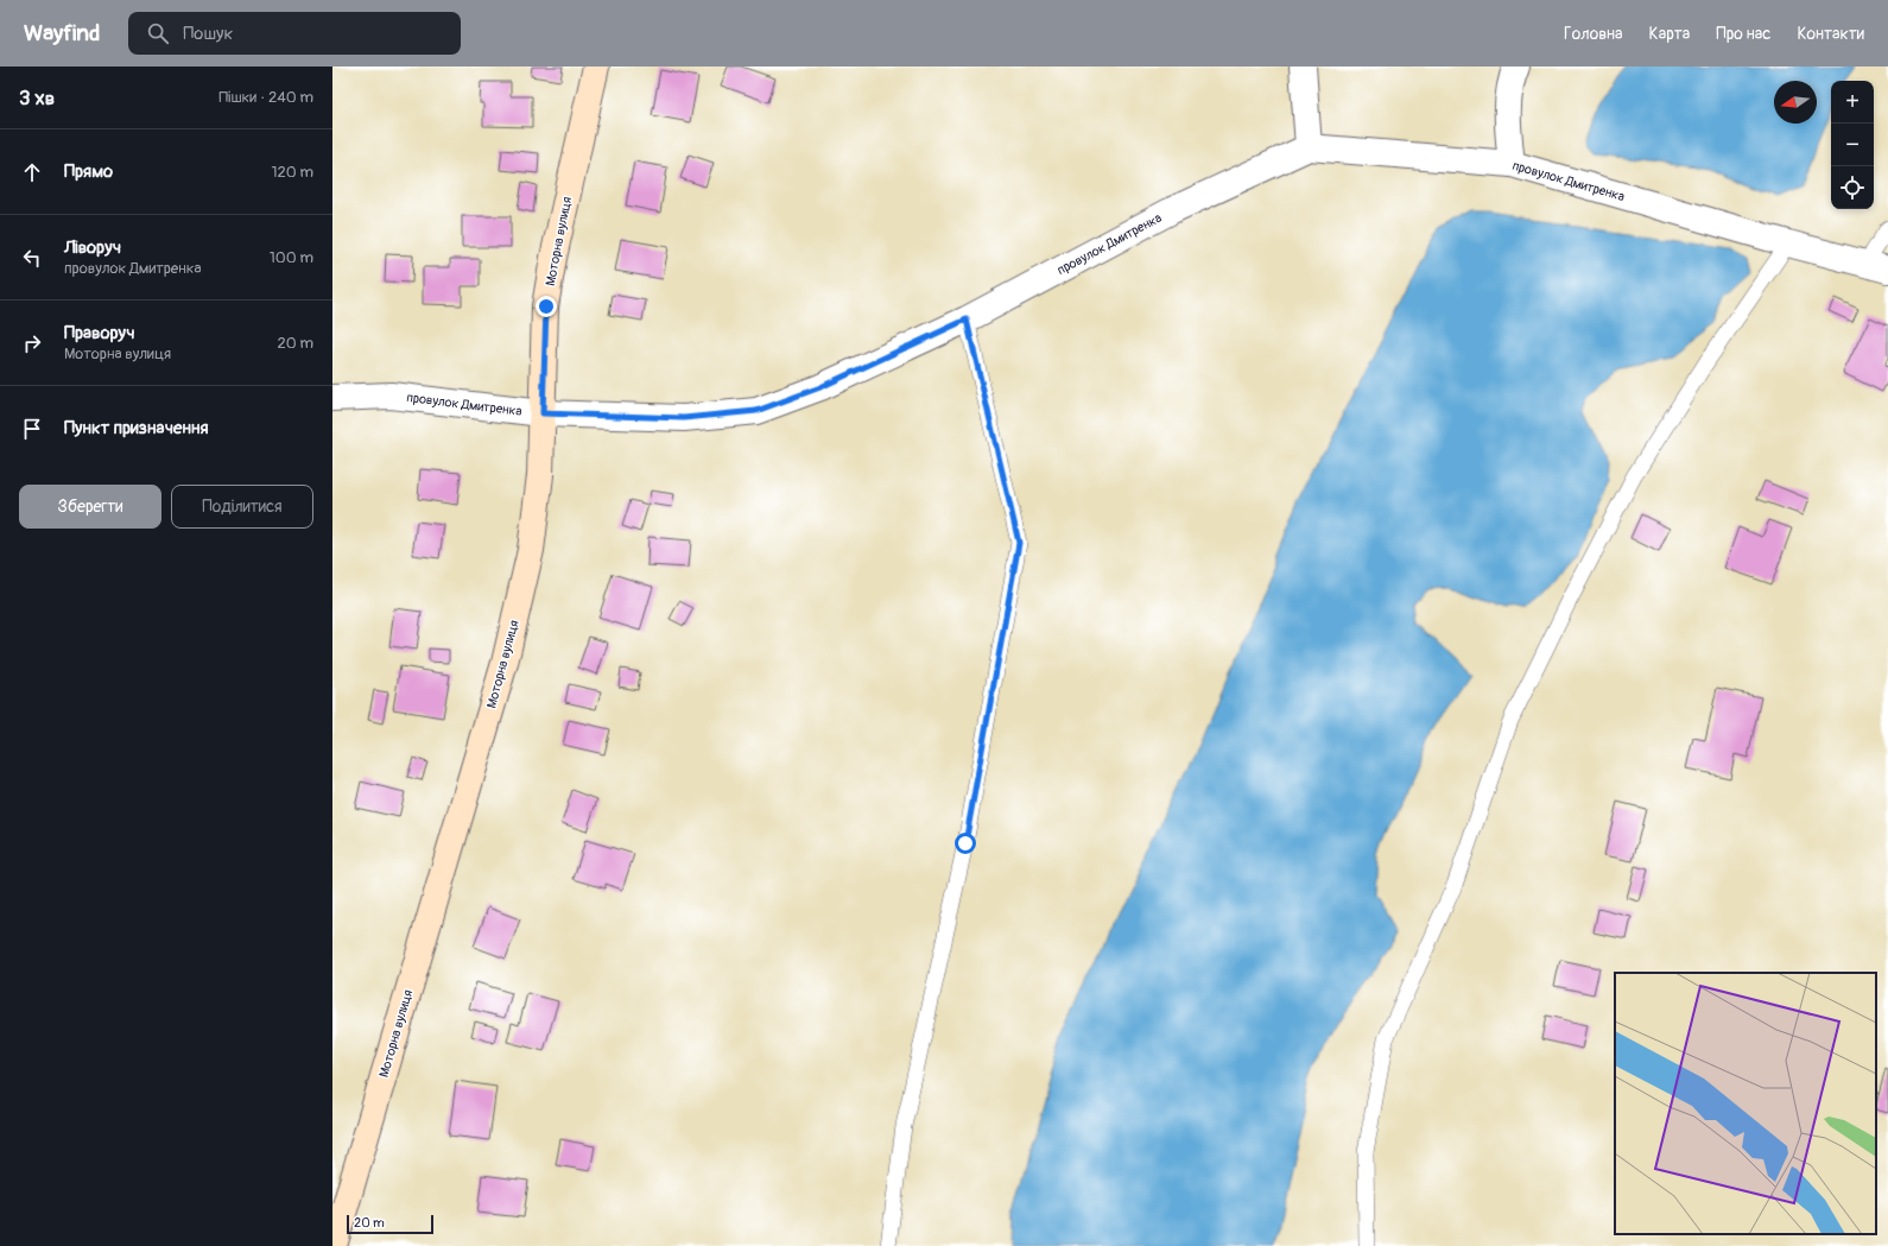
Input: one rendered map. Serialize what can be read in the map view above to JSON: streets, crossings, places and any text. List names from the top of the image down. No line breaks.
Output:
{"streets":{"street":["провулок Дмитренка","Моторна вулиця"]},"crossings":[["провулок Дмитренка","Моторна вулиця"]],"scale_bar":"20 m","north":"left","page":{"header":"Wayfind","search":"Пошук","nav":["Головна","Карта","Про нас","Контакти"],"heading":["3 хв","Пішки · 240 m"],"map_buttons":["+","−"],"list":[["Прямо","120 m"],["Ліворуч","провулок Дмитренка","100 m"],["Праворуч","Моторна вулиця","20 m"],"Пункт призначення"],"buttons":["Зберегти","Поділитися"],"scale":"20 m"}}
